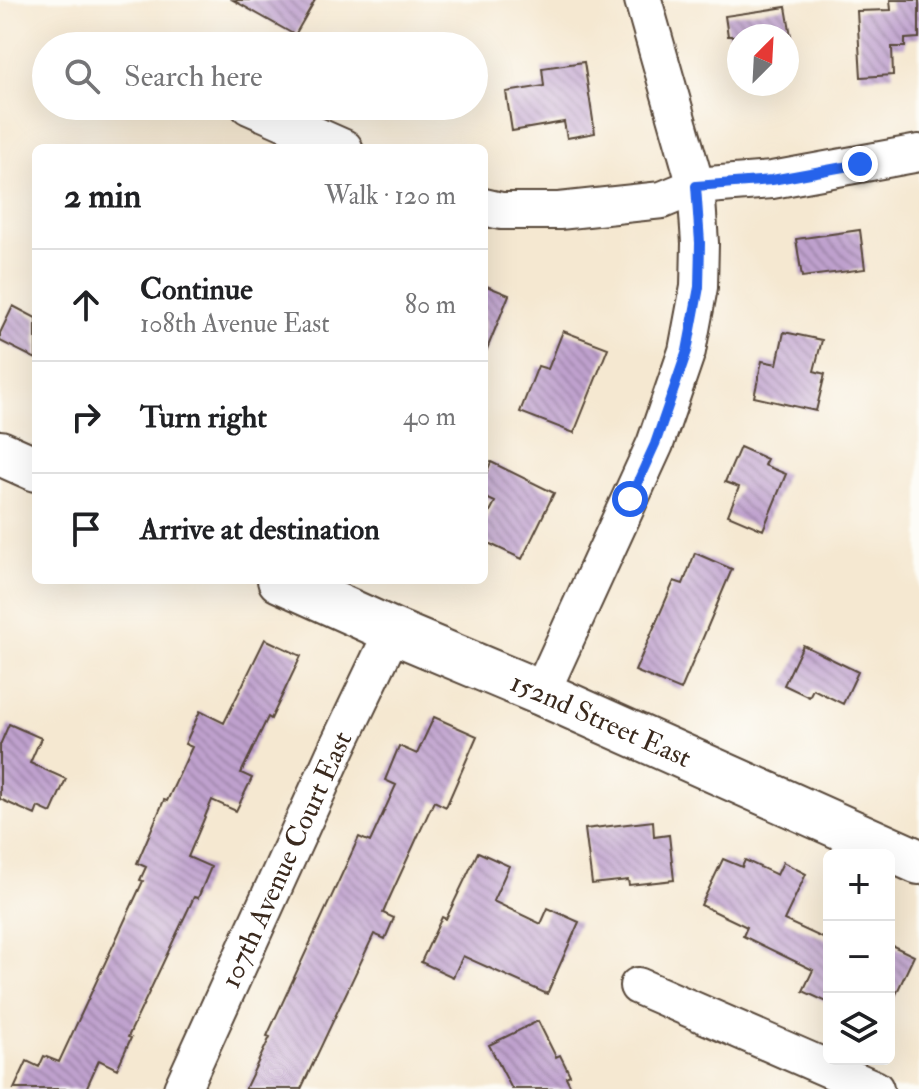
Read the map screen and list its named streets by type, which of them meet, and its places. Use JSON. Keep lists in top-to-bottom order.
{
  "streets": {
    "main road": ["152nd Street East"],
    "street": ["107th Avenue Court East"]
  },
  "crossings": [
    ["152nd Street East", "107th Avenue Court East"]
  ],
  "north": "top right",
  "page": {
    "search": "Search here",
    "heading": ["2 min", "Walk · 120 m"],
    "list": [
      ["Continue", "108th Avenue East", "80 m"],
      ["Turn right", "40 m"],
      "Arrive at destination"
    ],
    "map_buttons": ["+", "−"]
  }
}
